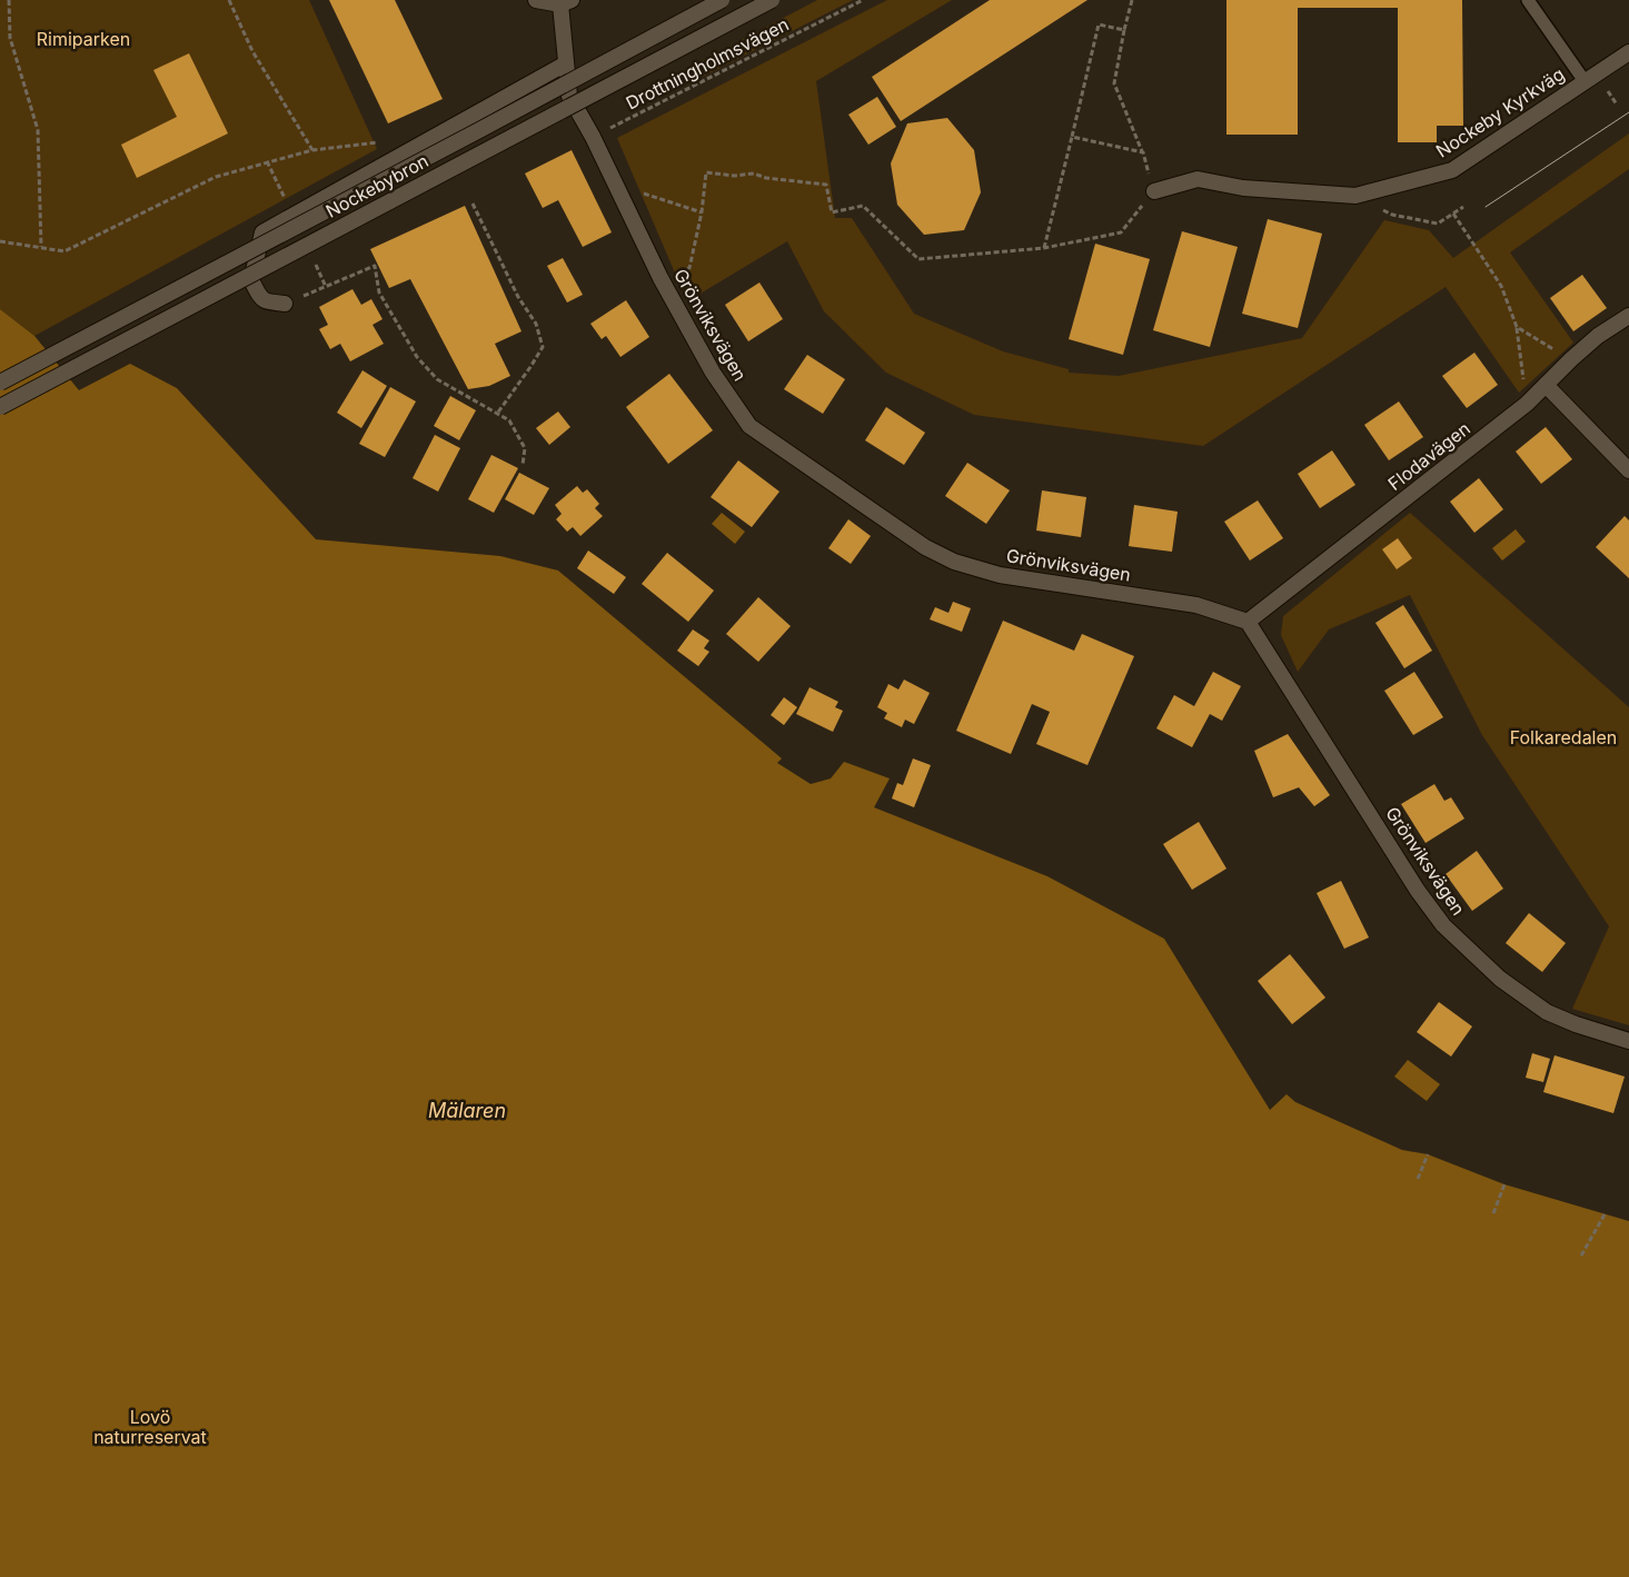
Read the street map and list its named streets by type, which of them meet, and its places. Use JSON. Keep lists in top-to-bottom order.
{
  "streets": {
    "street": [
      "Nockeby Kyrkväg",
      "Nockebybron",
      "Grönviksvägen",
      "Flodavägen"
    ],
    "path": ["Drottningholmsvägen"]
  },
  "crossings": [
    ["Drottningholmsvägen", "Grönviksvägen"],
    ["Grönviksvägen", "Flodavägen"]
  ],
  "water": ["Mälaren"],
  "parks": ["Rimiparken", "Folkaredalen", "Lovö naturreservat"]
}
